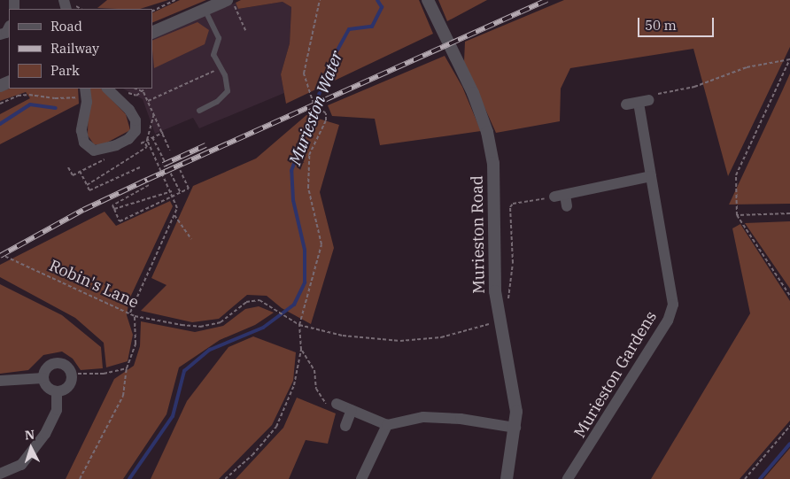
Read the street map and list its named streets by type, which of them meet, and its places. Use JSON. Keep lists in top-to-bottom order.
{
  "streets": {
    "street": ["Murieston Road", "Murieston Gardens"],
    "path": ["Robin's Lane"]
  },
  "crossings": [
    ["Murieston Road", "Robin's Lane"]
  ],
  "water": ["Murieston Water"],
  "legend": ["Road", "Railway", "Park"],
  "scale_bar": "50 m",
  "north": "top"
}
